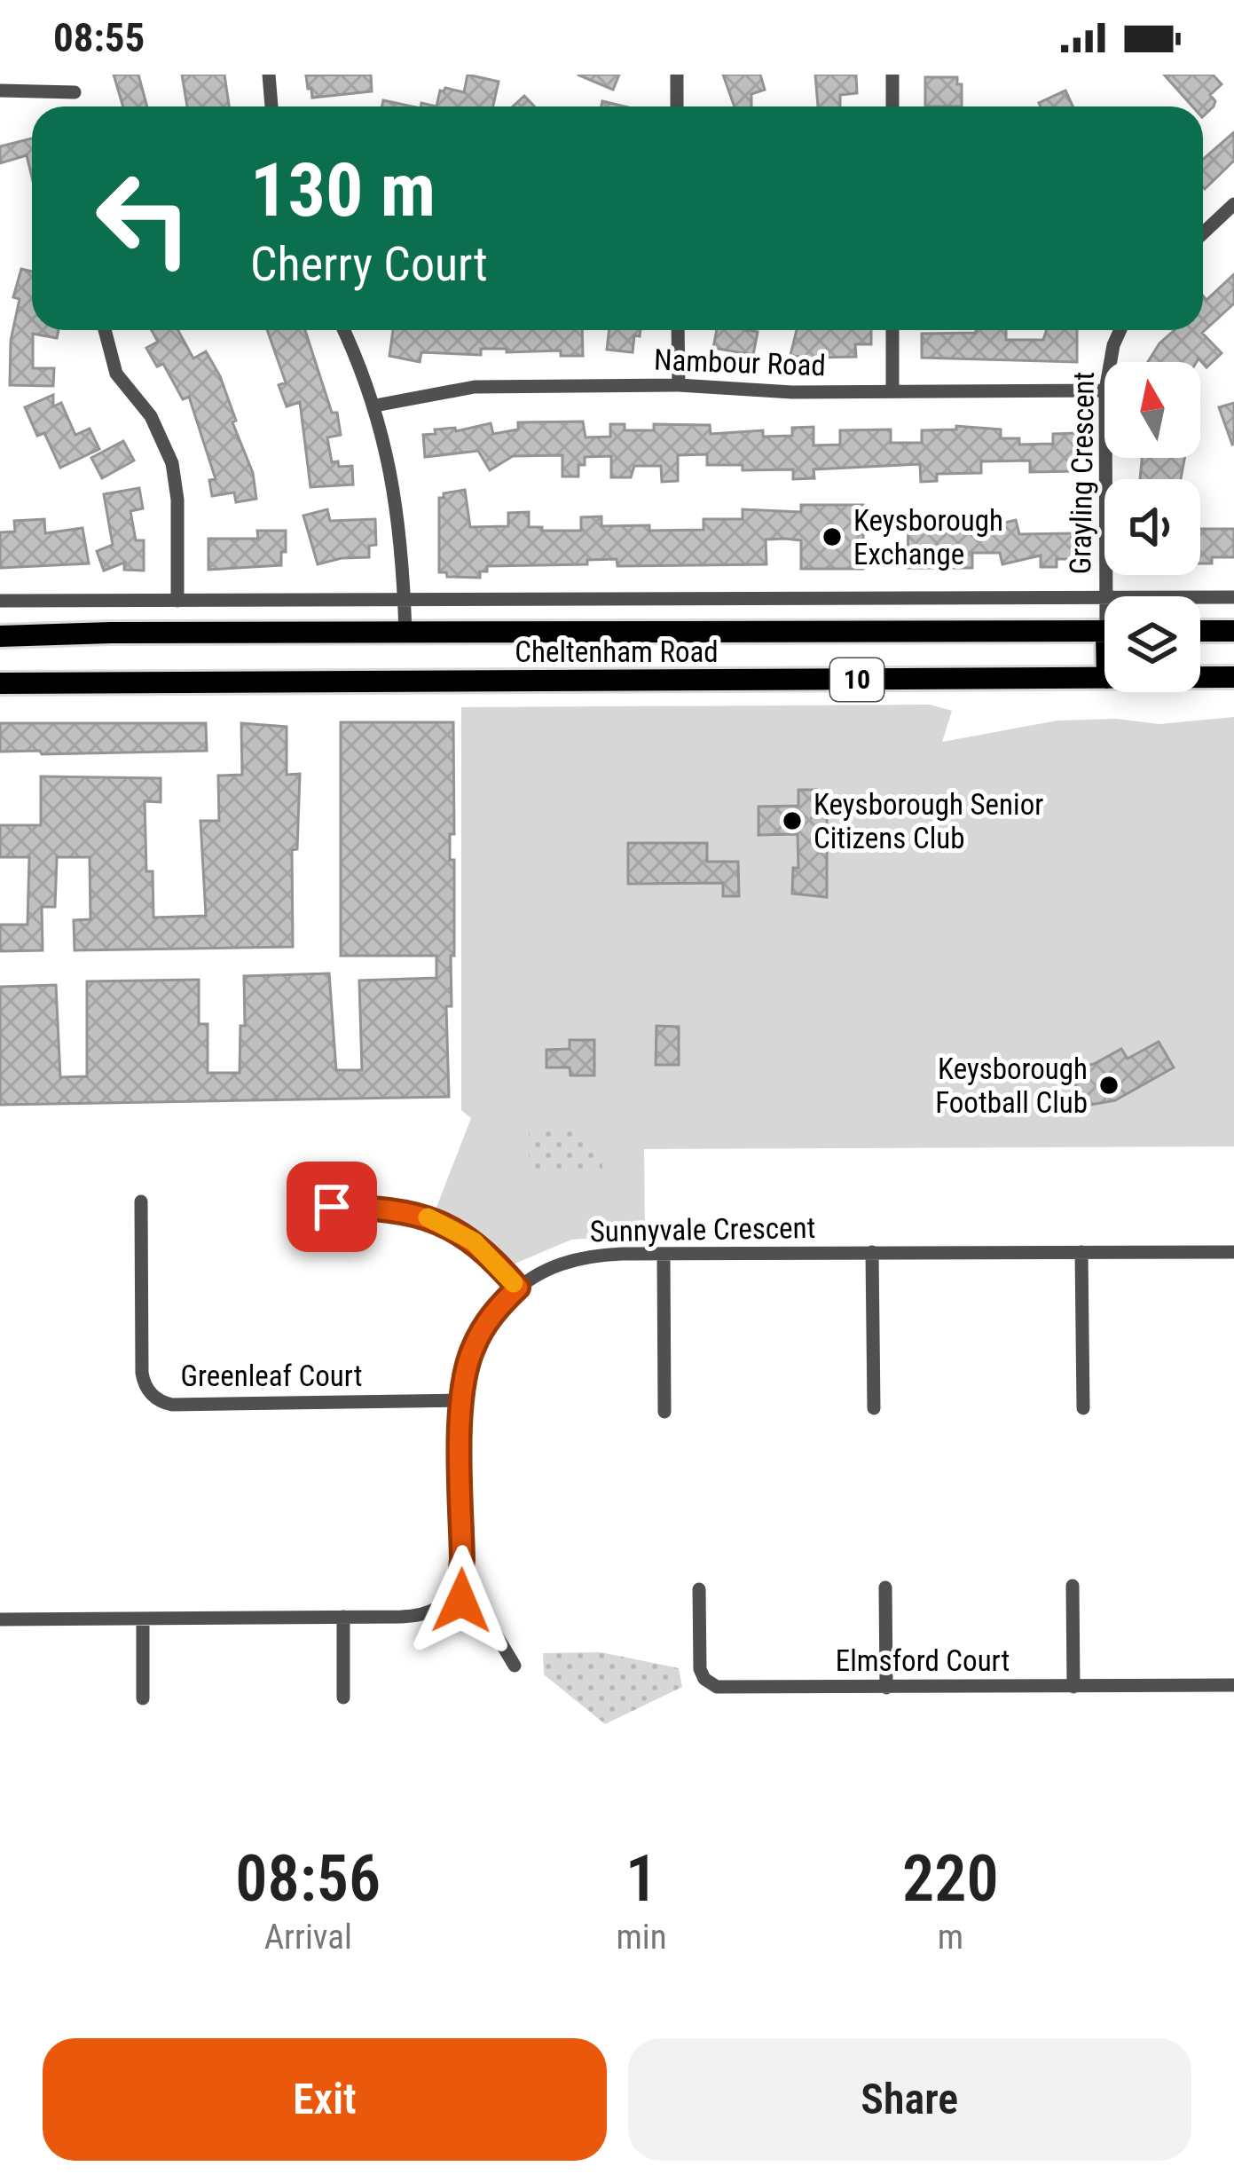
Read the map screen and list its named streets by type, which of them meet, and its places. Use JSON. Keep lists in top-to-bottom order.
{
  "streets": {
    "main road": ["Cheltenham Road", "10"],
    "street": [
      "Nambour Road",
      "Grayling Crescent",
      "Sunnyvale Crescent",
      "Greenleaf Court",
      "Elmsford Court"
    ]
  },
  "crossings": [
    ["Sunnyvale Crescent", "Greenleaf Court"]
  ],
  "places": ["Keysborough Exchange", "Keysborough Senior Citizens Club", "Keysborough Football Club"],
  "north": "top",
  "page": {
    "status": "08:55",
    "turn": ["130 m", "Cherry Court"],
    "eta": [
      "08:56",
      "Arrival",
      "1",
      "min",
      "220",
      "m"
    ],
    "buttons": ["Exit", "Share"]
  }
}
